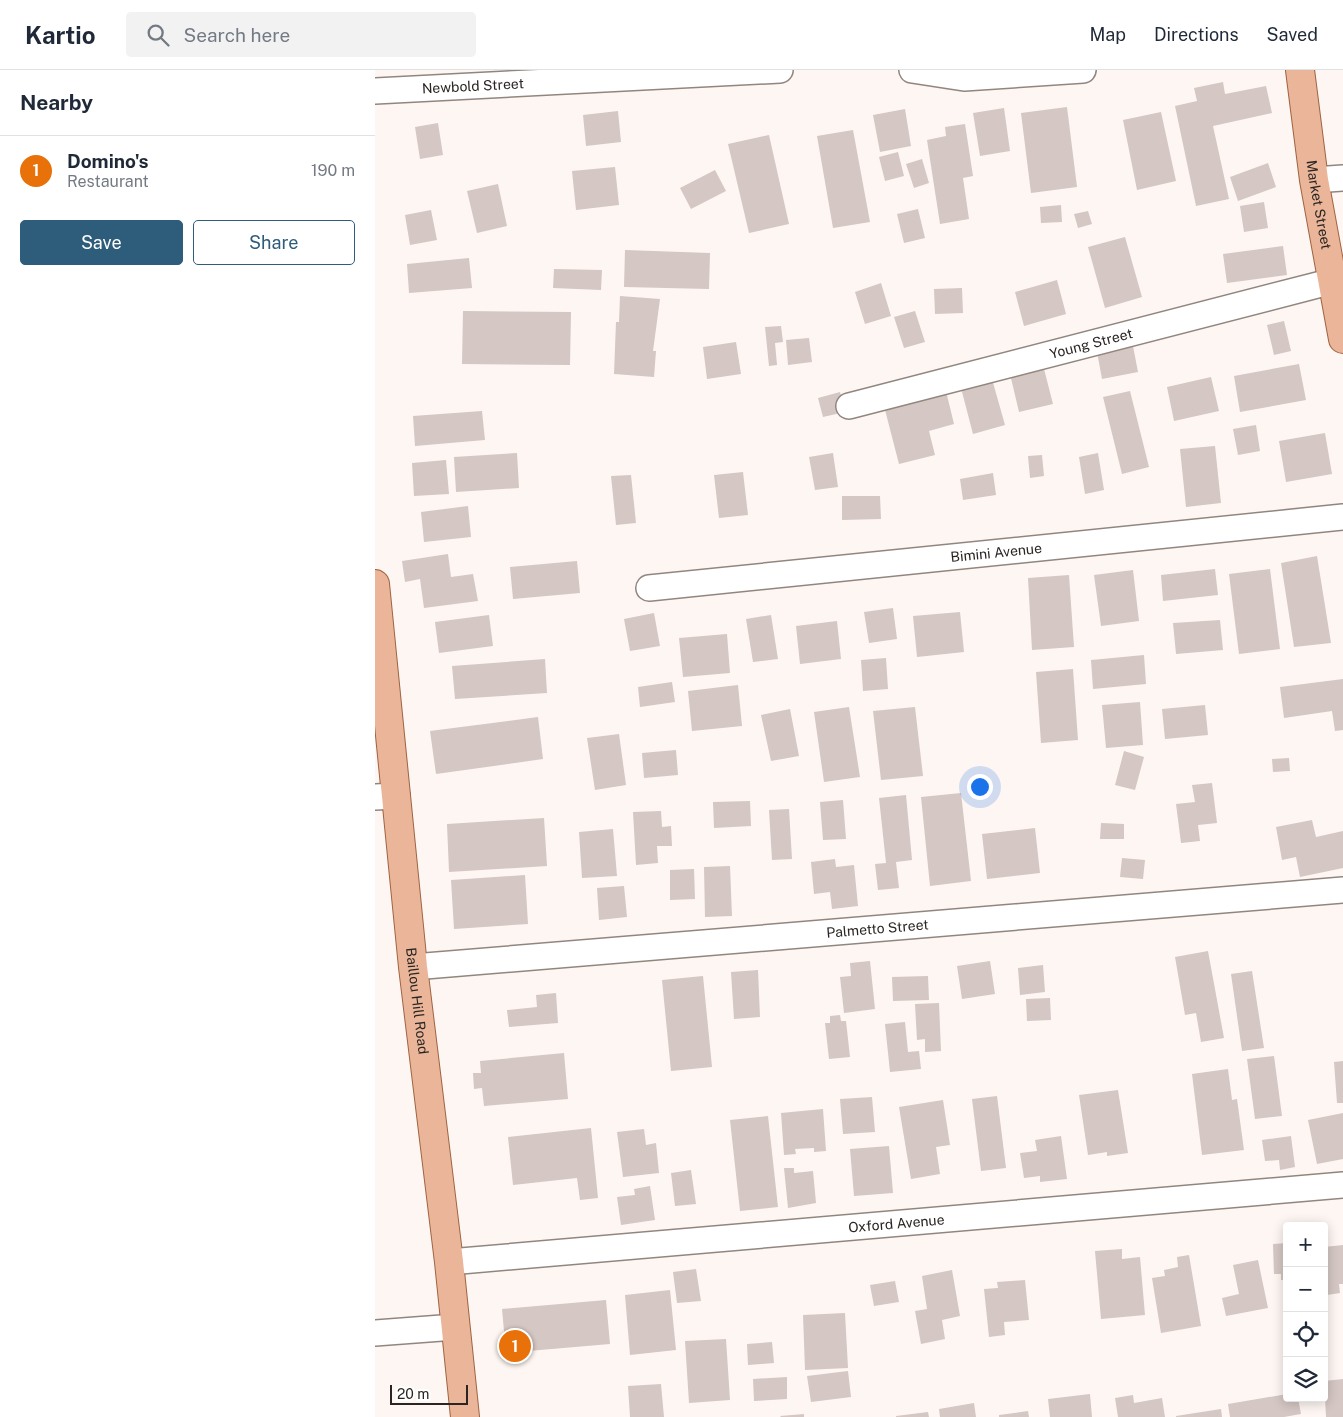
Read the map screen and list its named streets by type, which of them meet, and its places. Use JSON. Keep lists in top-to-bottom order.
{
  "streets": {
    "main road": ["Market Street", "Baillou Hill Road"],
    "street": [
      "Newbold Street",
      "Young Street",
      "Bimini Avenue",
      "Palmetto Street",
      "Oxford Avenue"
    ]
  },
  "crossings": [
    ["Market Street", "Young Street"],
    ["Palmetto Street", "Baillou Hill Road"],
    ["Baillou Hill Road", "Oxford Avenue"]
  ],
  "scale_bar": "20 m",
  "page": {
    "header": "Kartio",
    "search": "Search here",
    "nav": ["Map", "Directions", "Saved"],
    "heading": "Nearby",
    "list": [
      {
        "mark": "1",
        "name": "Domino's",
        "note": "Restaurant",
        "value": "190 m"
      }
    ],
    "buttons": ["Save", "Share"],
    "map_buttons": ["+", "−"],
    "pins": "1",
    "scale": "20 m"
  }
}
